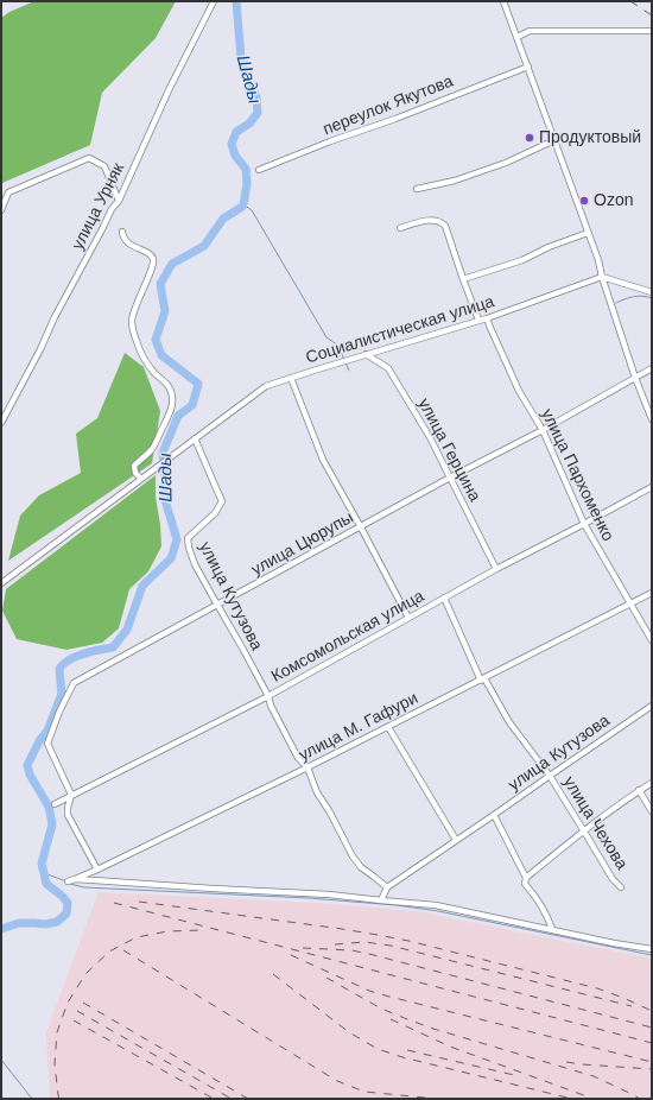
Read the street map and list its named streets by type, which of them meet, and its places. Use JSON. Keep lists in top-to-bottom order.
{
  "streets": {
    "street": [
      "переулок Якутова",
      "улица Урняк",
      "Социалистическая улица",
      "улица Герцина",
      "улица Пархоменко",
      "улица Цюрупы",
      "улица Кутузова",
      "Комсомольская улица",
      "улица М. Гафури",
      "улица Чехова"
    ]
  },
  "crossings": [
    ["Социалистическая улица", "улица Герцина"],
    ["Социалистическая улица", "улица Пархоменко"],
    ["Социалистическая улица", "улица Кутузова"],
    ["улица Герцина", "улица Цюрупы"],
    ["улица Герцина", "Комсомольская улица"],
    ["улица Пархоменко", "улица Цюрупы"],
    ["улица Пархоменко", "Комсомольская улица"],
    ["улица Пархоменко", "улица М. Гафури"],
    ["улица Цюрупы", "улица Кутузова"],
    ["улица Цюрупы", "Комсомольская улица"],
    ["улица Кутузова", "Комсомольская улица"],
    ["улица Кутузова", "улица М. Гафури"],
    ["улица Кутузова", "улица Чехова"],
    ["Комсомольская улица", "улица Чехова"],
    ["улица М. Гафури", "улица Чехова"]
  ],
  "water": ["Шады"],
  "places": ["Продуктовый", "Ozon"]
}
